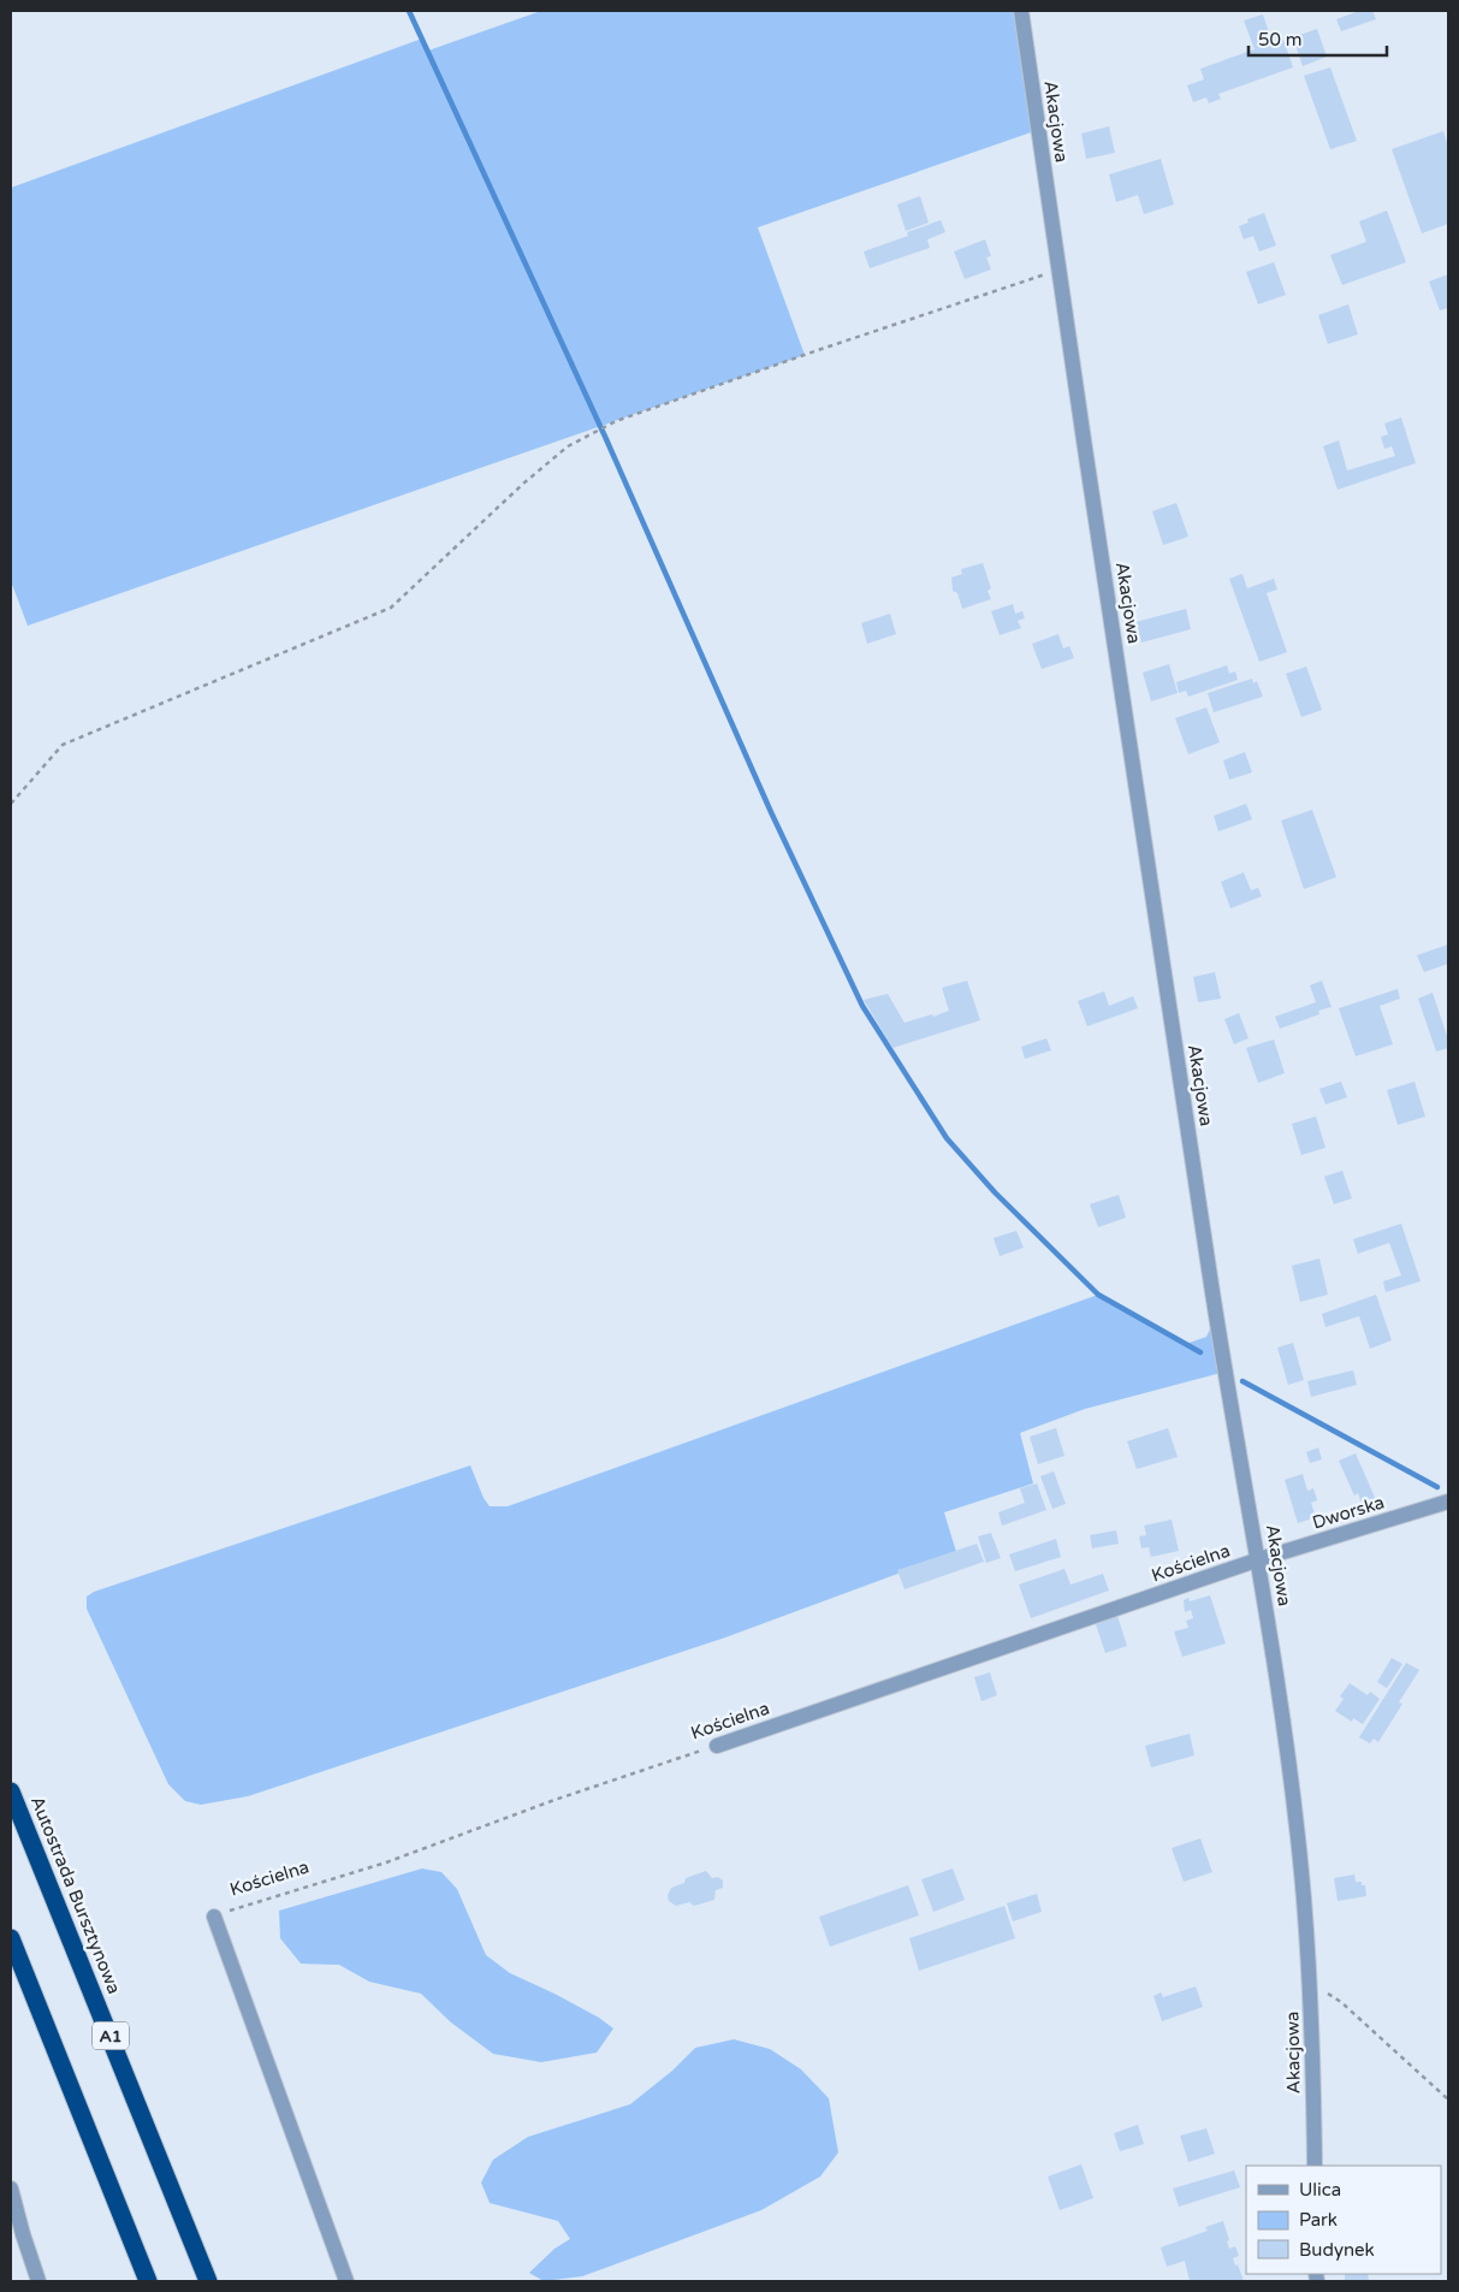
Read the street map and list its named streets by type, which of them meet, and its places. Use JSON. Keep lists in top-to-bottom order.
{
  "streets": {
    "highway": ["Autostrada Bursztynowa", "A1"],
    "street": ["Akacjowa", "Dworska", "Kościelna"]
  },
  "crossings": [
    ["Akacjowa", "Dworska"],
    ["Akacjowa", "Kościelna"],
    ["Dworska", "Kościelna"]
  ],
  "legend": ["Ulica", "Park", "Budynek"],
  "scale_bar": "50 m"
}
